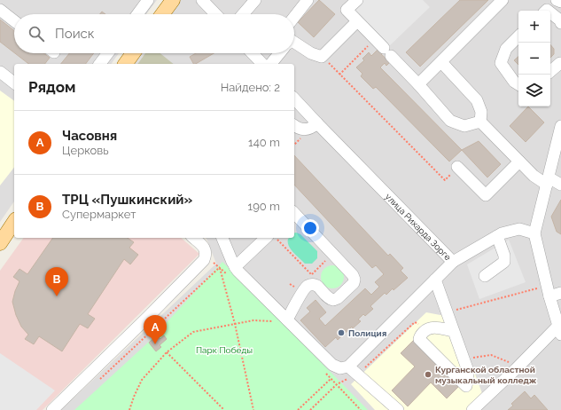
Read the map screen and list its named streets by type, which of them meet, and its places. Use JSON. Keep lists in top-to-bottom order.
{
  "streets": {
    "street": ["улица Рихарда Зорге"]
  },
  "parks": ["Парк Победы"],
  "places": ["Полиция", "Курганской областной музыкальный колледж"],
  "page": {
    "map_buttons": ["+", "−"],
    "search": "Поиск",
    "heading": ["Рядом", "Найдено: 2"],
    "list": [
      {
        "mark": "A",
        "name": "Часовня",
        "note": "Церковь",
        "value": "140 m"
      },
      {
        "mark": "B",
        "name": "ТРЦ «Пушкинский»",
        "note": "Супермаркет",
        "value": "190 m"
      }
    ],
    "pins": ["B", "A"]
  }
}
